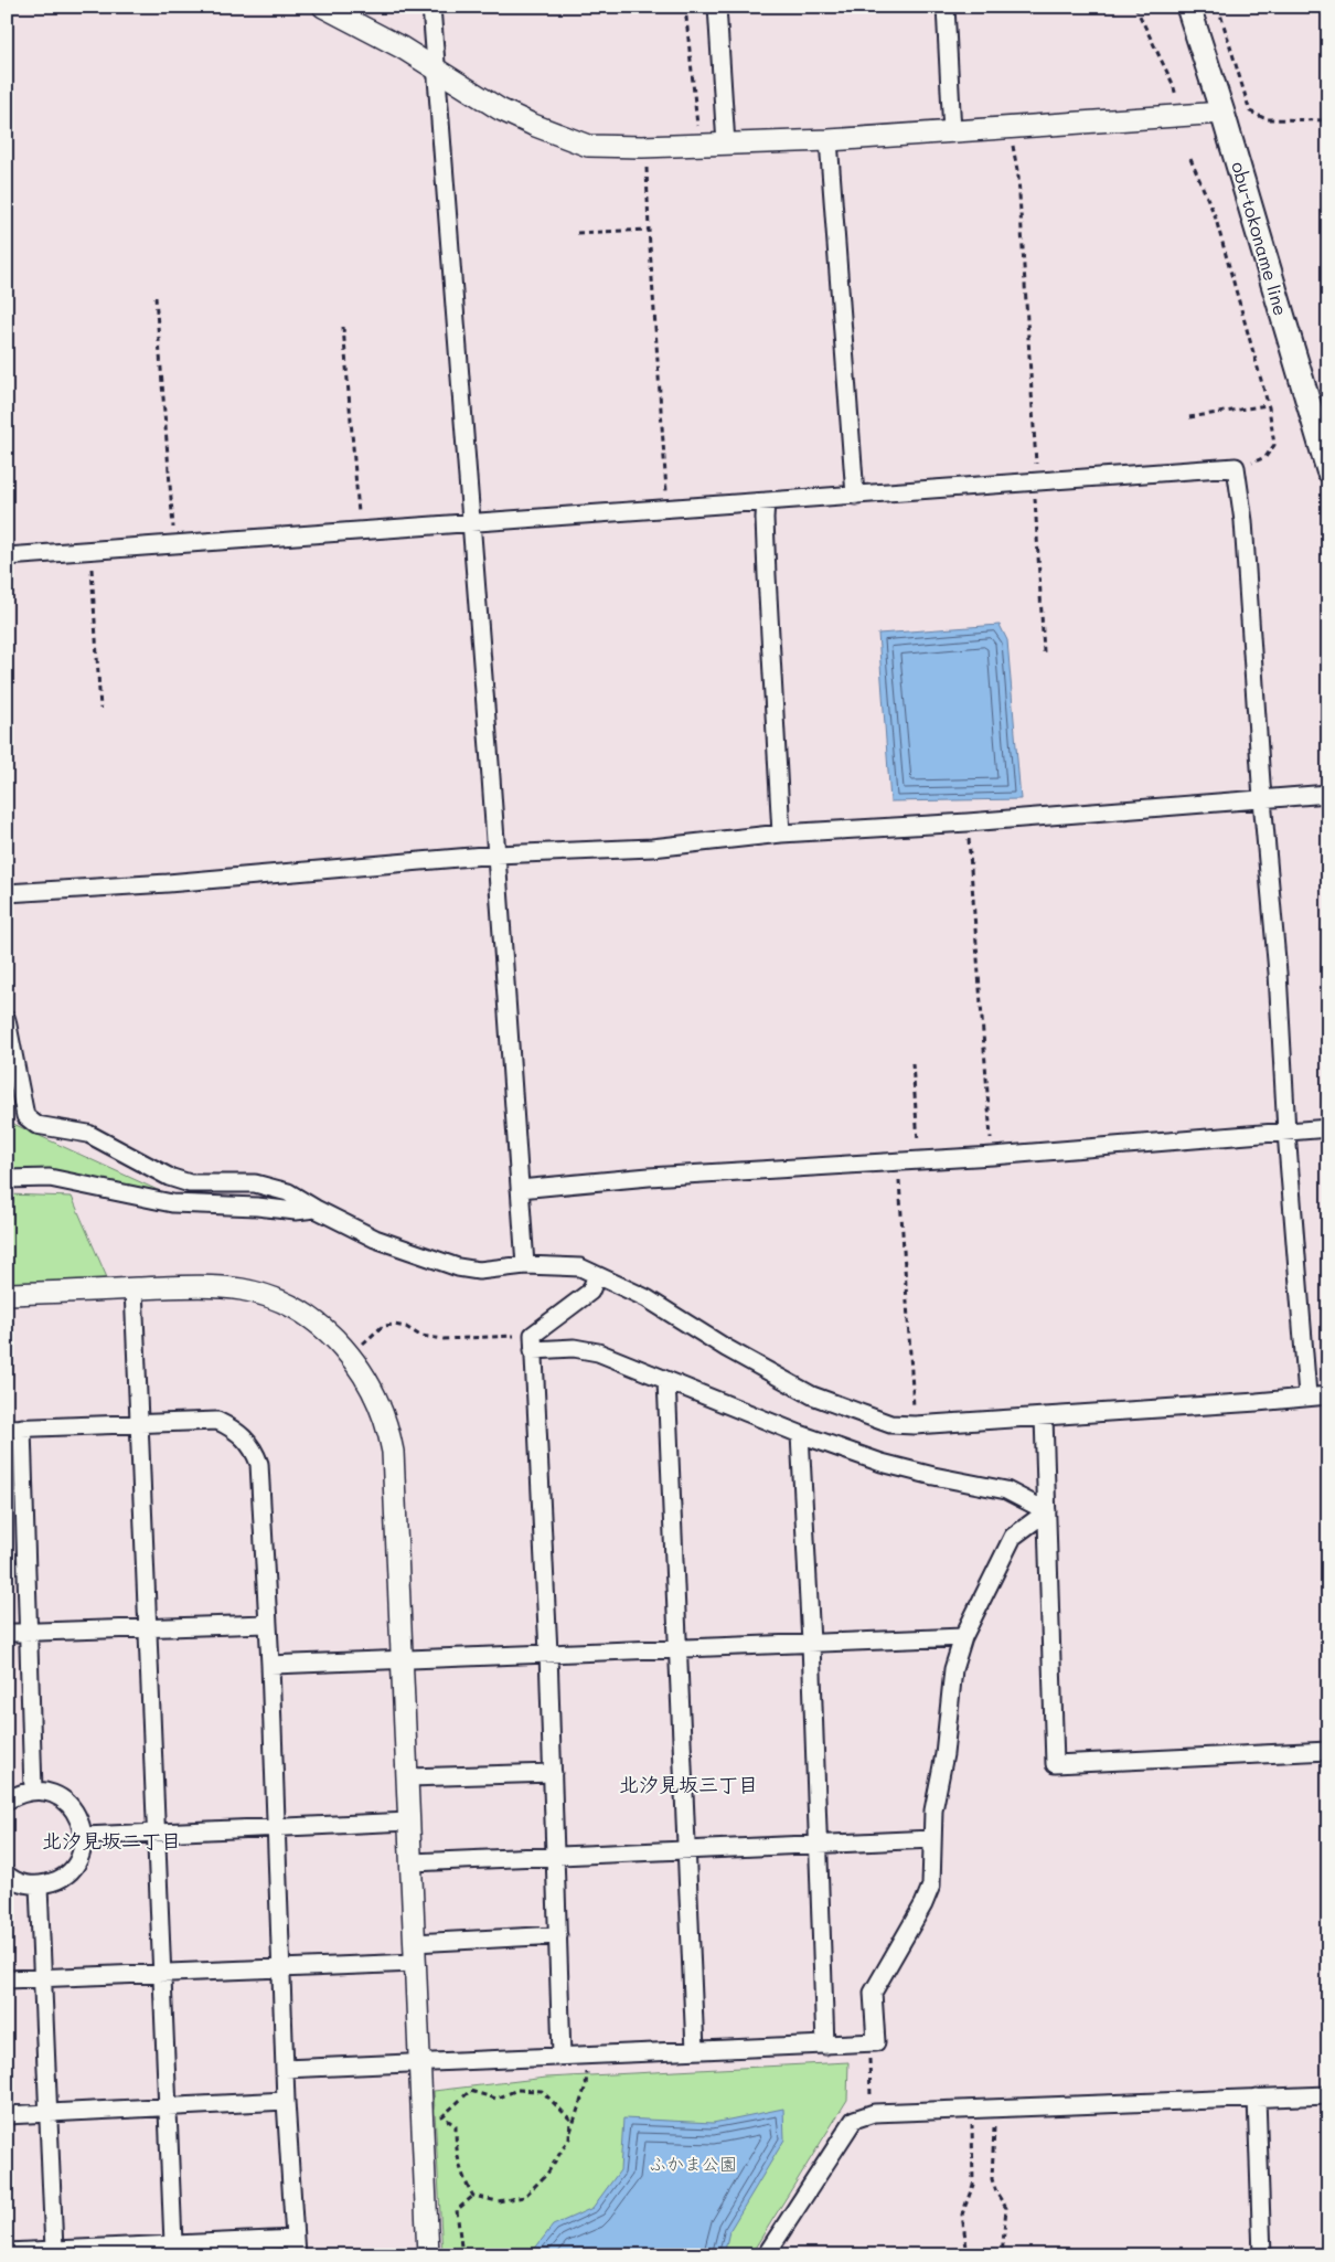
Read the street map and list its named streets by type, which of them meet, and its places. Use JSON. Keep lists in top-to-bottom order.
{
  "streets": {
    "main road": ["obu-tokoname line"]
  },
  "districts": ["北汐見坂三丁目", "北汐見坂二丁目"],
  "parks": ["ふかま公園"]
}
